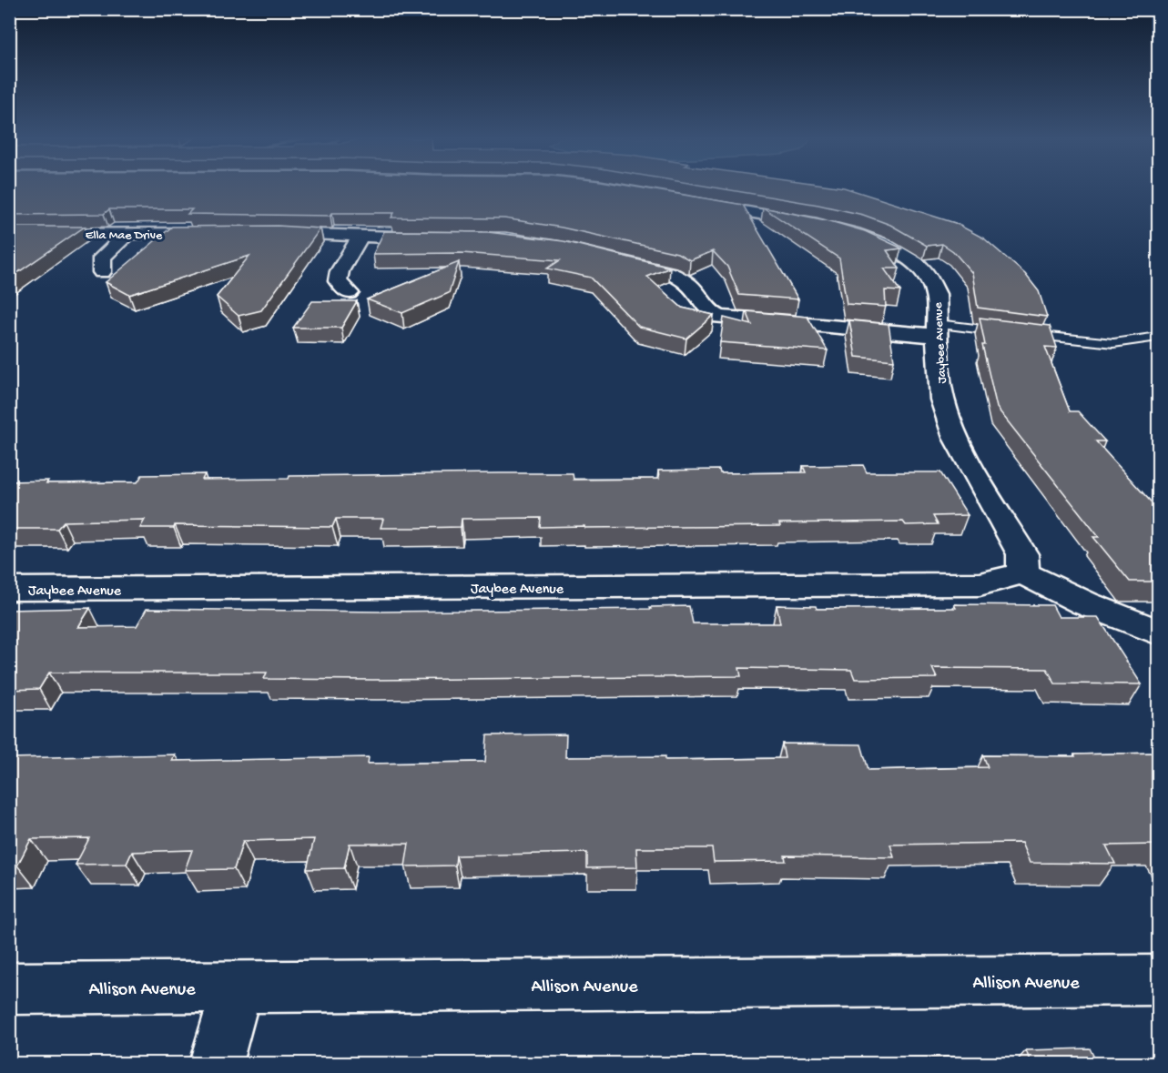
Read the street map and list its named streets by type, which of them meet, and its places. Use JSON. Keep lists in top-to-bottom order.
{
  "streets": {
    "street": ["Ella Mae Drive", "Jaybee Avenue", "Allison Avenue"]
  }
}
